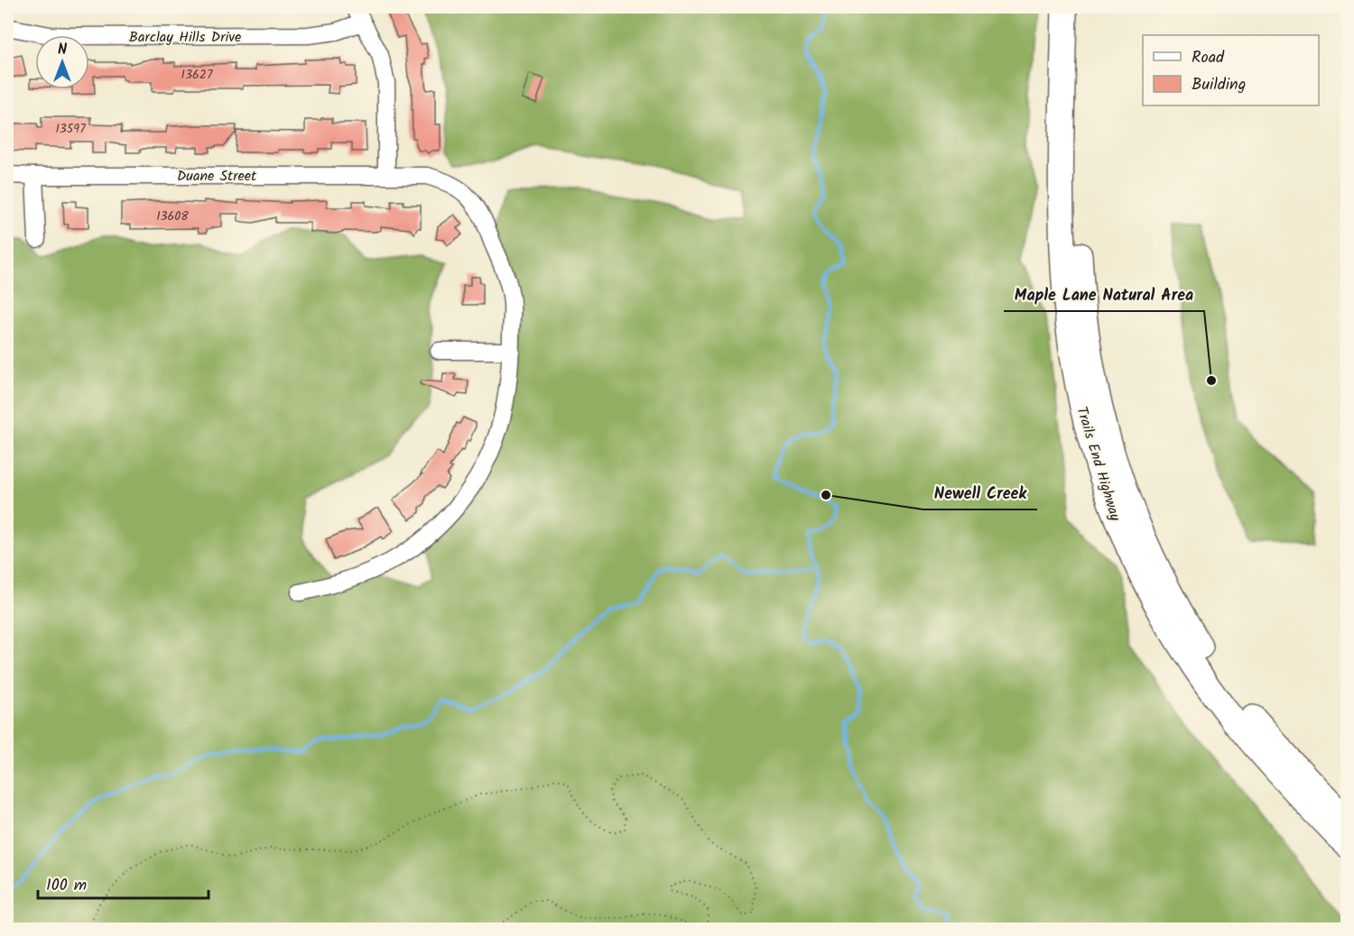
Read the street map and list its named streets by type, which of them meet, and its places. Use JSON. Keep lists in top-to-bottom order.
{
  "streets": {
    "highway": ["Trails End Highway"],
    "street": ["Barclay Hills Drive", "Duane Street"]
  },
  "places": ["Maple Lane Natural Area", "Newell Creek"],
  "house_numbers": ["13627", "13597", "13608"],
  "legend": ["Road", "Building"],
  "scale_bar": "100 m",
  "north": "top"
}
